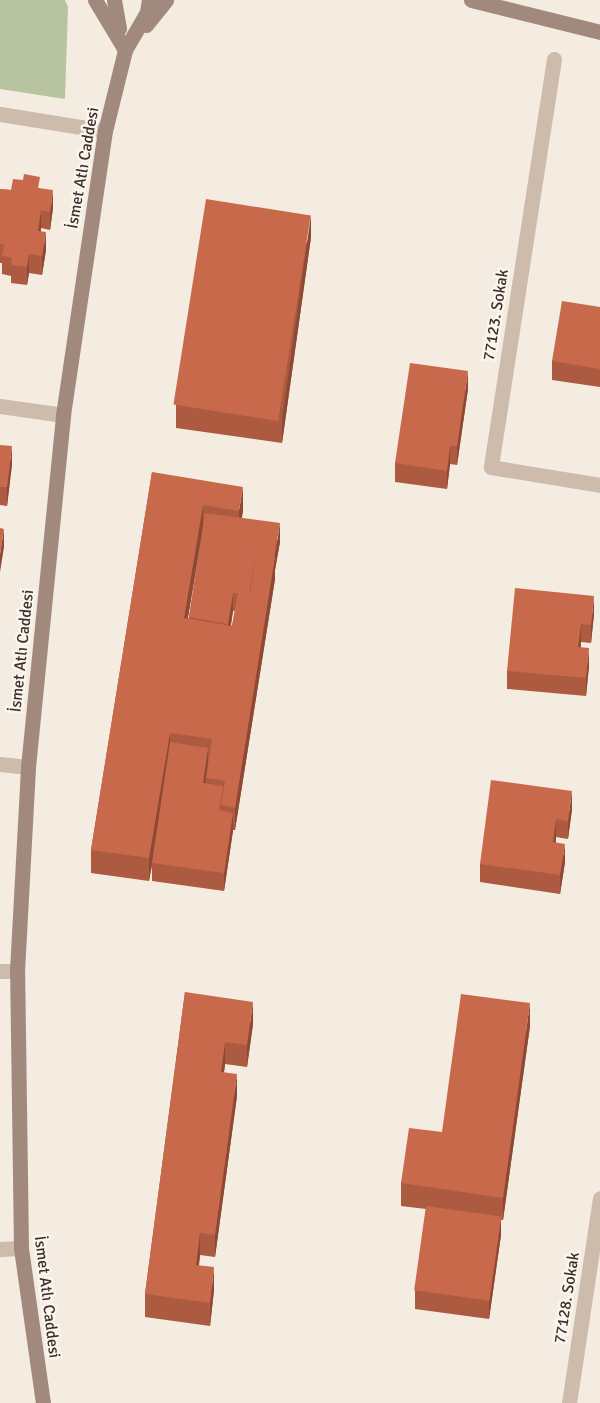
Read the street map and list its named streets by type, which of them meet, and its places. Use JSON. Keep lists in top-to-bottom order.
{
  "streets": {
    "main road": ["İsmet Atlı Caddesi"],
    "street": ["77123. Sokak", "77128. Sokak"]
  }
}
